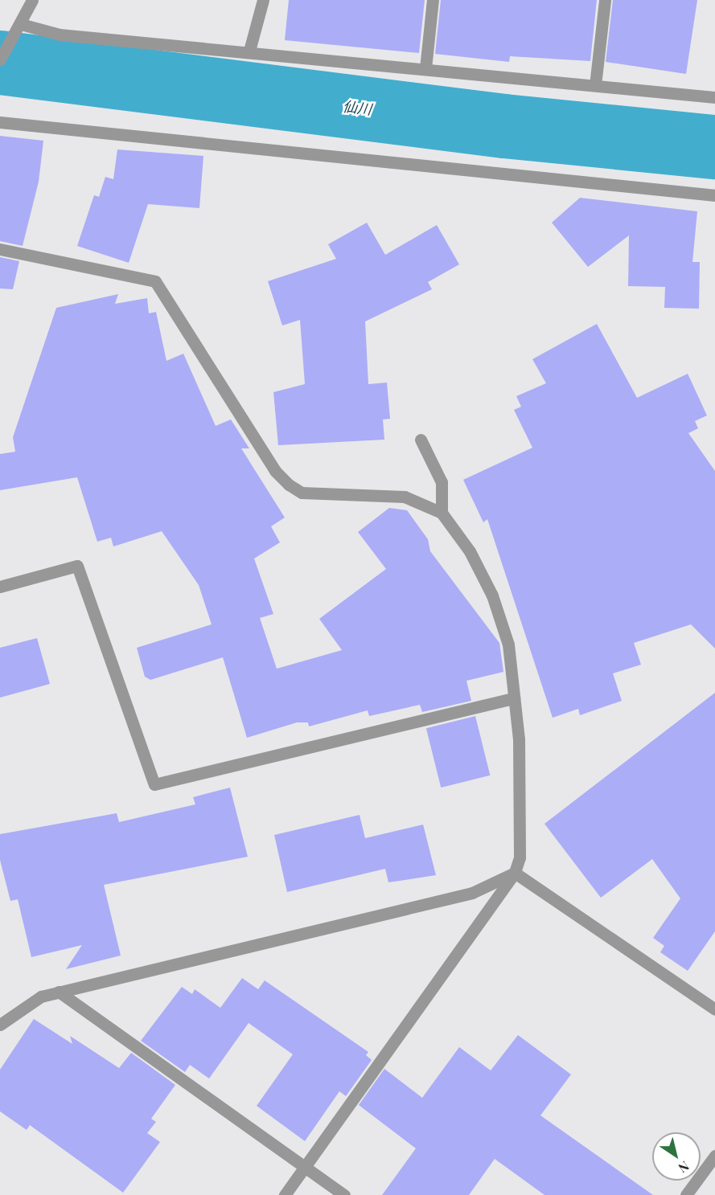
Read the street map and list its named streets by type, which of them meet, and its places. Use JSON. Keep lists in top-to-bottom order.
{
  "water": ["仙川"],
  "north": "bottom right"
}
